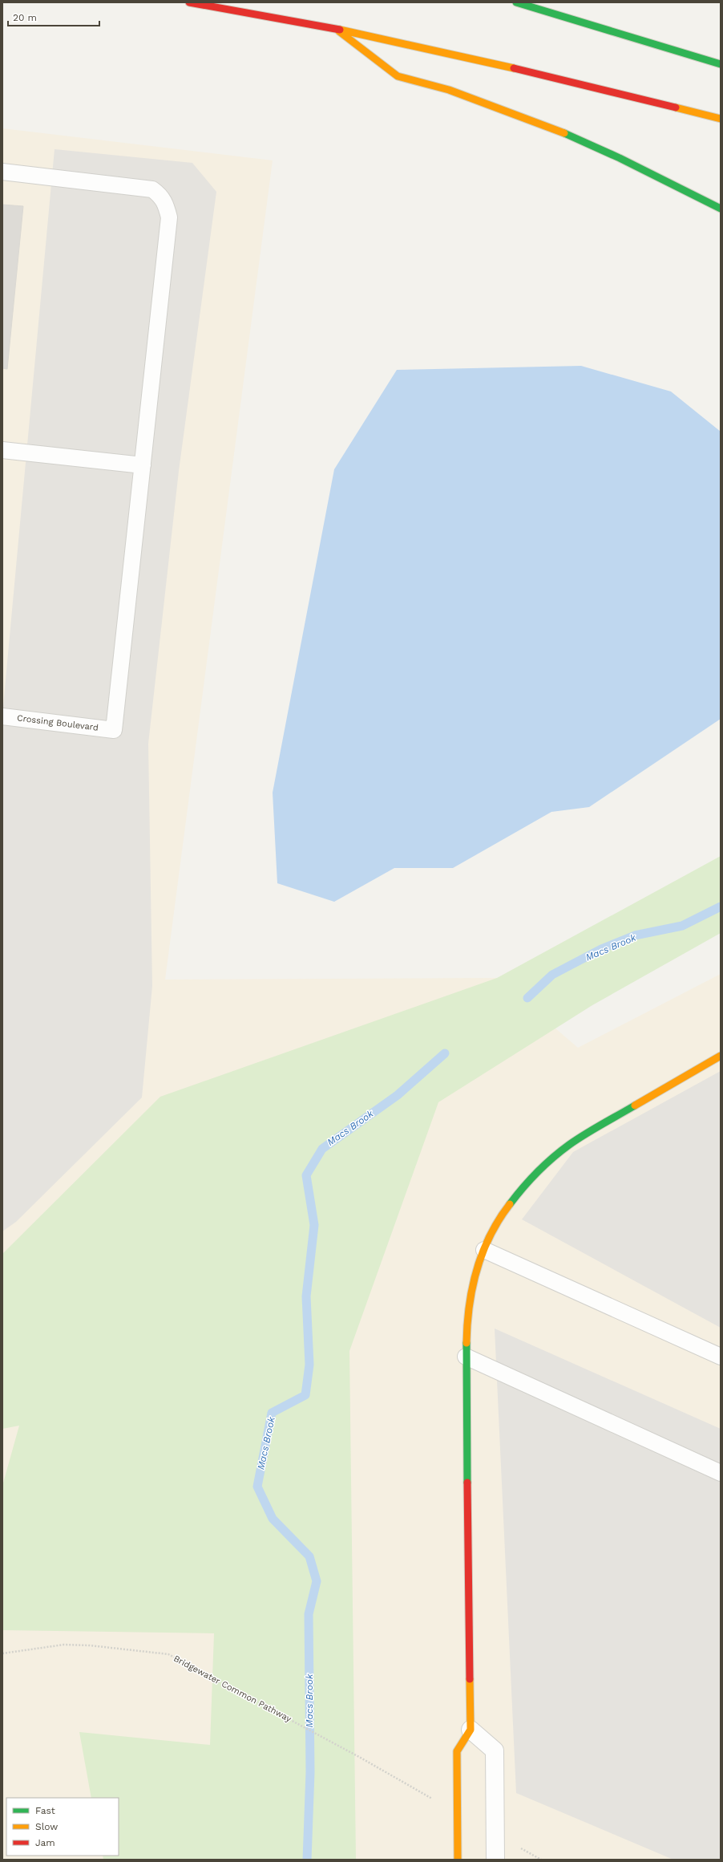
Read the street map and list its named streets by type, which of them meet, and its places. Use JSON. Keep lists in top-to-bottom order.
{
  "streets": {
    "lane": ["Crossing Boulevard"],
    "path": ["Bridgewater Common Pathway"]
  },
  "water": ["Macs Brook"],
  "legend": ["Fast", "Slow", "Jam"],
  "scale_bar": "20 m"
}
